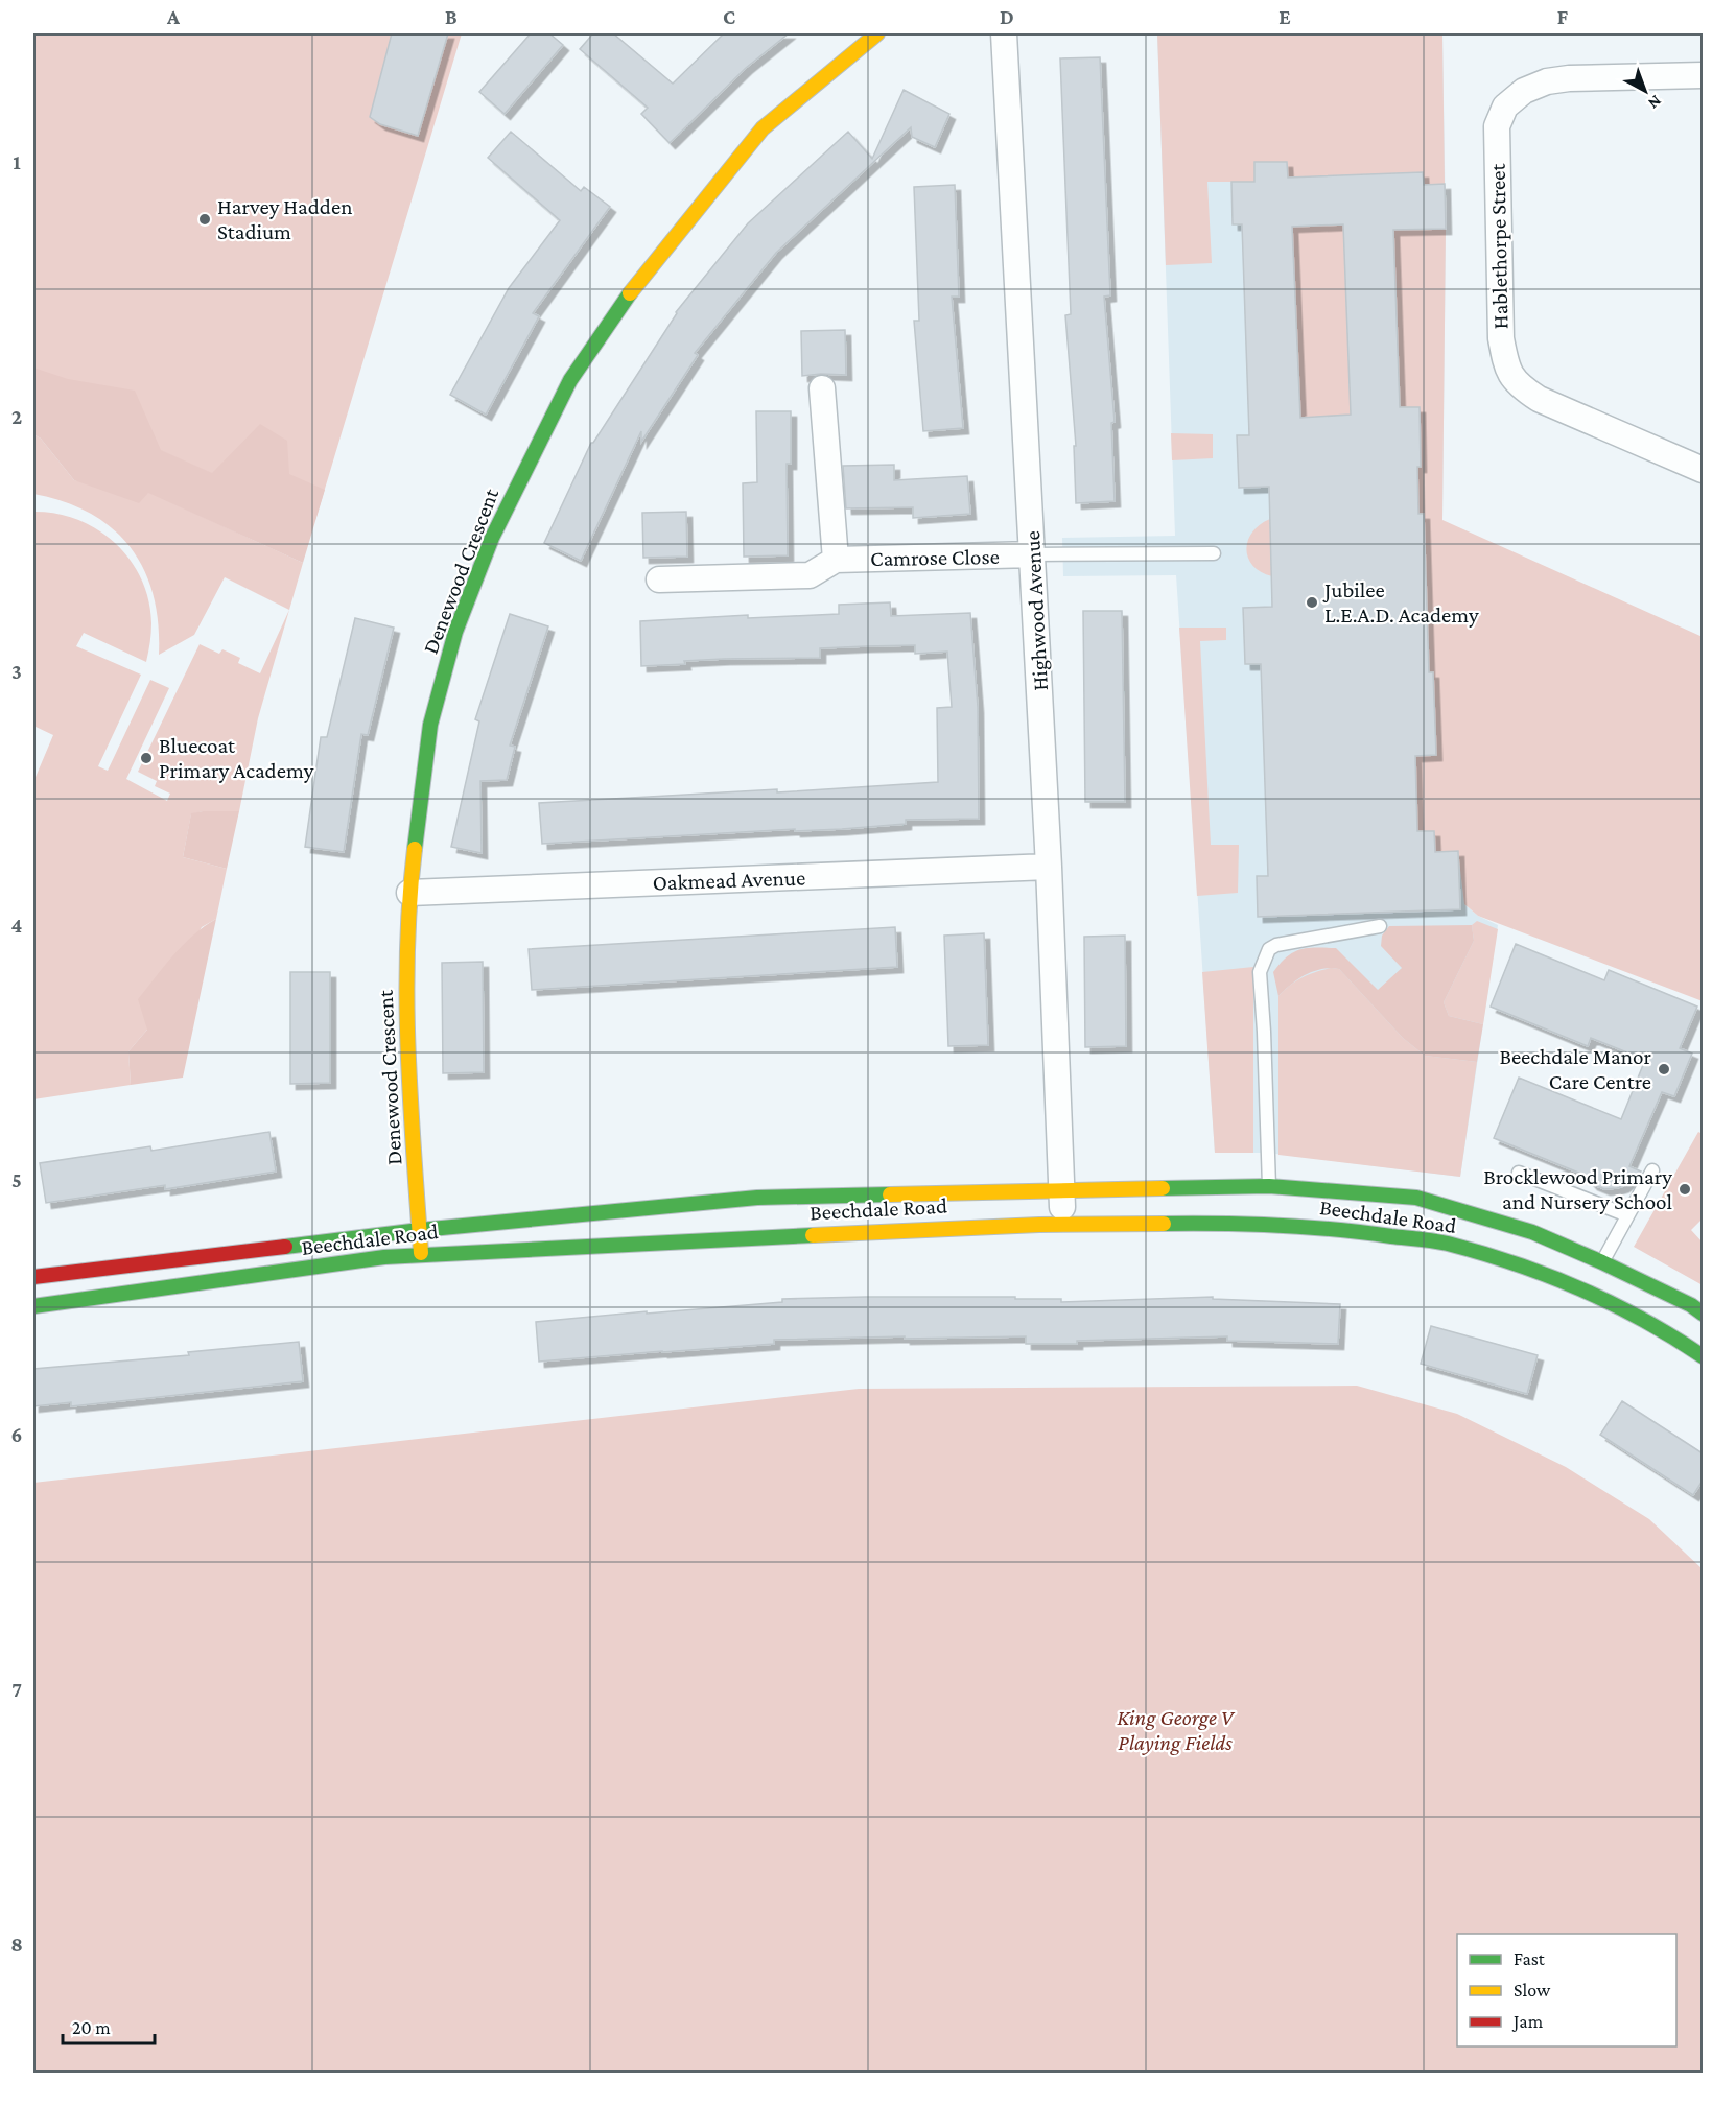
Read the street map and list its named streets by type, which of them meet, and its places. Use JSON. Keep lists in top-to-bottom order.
{
  "streets": {
    "street": [
      "Hablethorpe Street",
      "Camrose Close",
      "Denewood Crescent",
      "Highwood Avenue",
      "Oakmead Avenue",
      "Beechdale Road"
    ]
  },
  "crossings": [
    ["Camrose Close", "Highwood Avenue"],
    ["Denewood Crescent", "Oakmead Avenue"],
    ["Denewood Crescent", "Beechdale Road"],
    ["Highwood Avenue", "Oakmead Avenue"],
    ["Highwood Avenue", "Beechdale Road"]
  ],
  "parks": ["King George V Playing Fields"],
  "places": [
    "Harvey Hadden Stadium",
    "Jubilee L.E.A.D. Academy",
    "Bluecoat Primary Academy",
    "Beechdale Manor Care Centre",
    "Brocklewood Primary and Nursery School"
  ],
  "legend": ["Fast", "Slow", "Jam"],
  "scale_bar": "20 m",
  "north": "bottom right",
  "grid": {
    "columns": [
      "A",
      "B",
      "C",
      "D",
      "E",
      "F"
    ],
    "rows": [
      "1",
      "2",
      "3",
      "4",
      "5",
      "6",
      "7",
      "8"
    ]
  }
}
